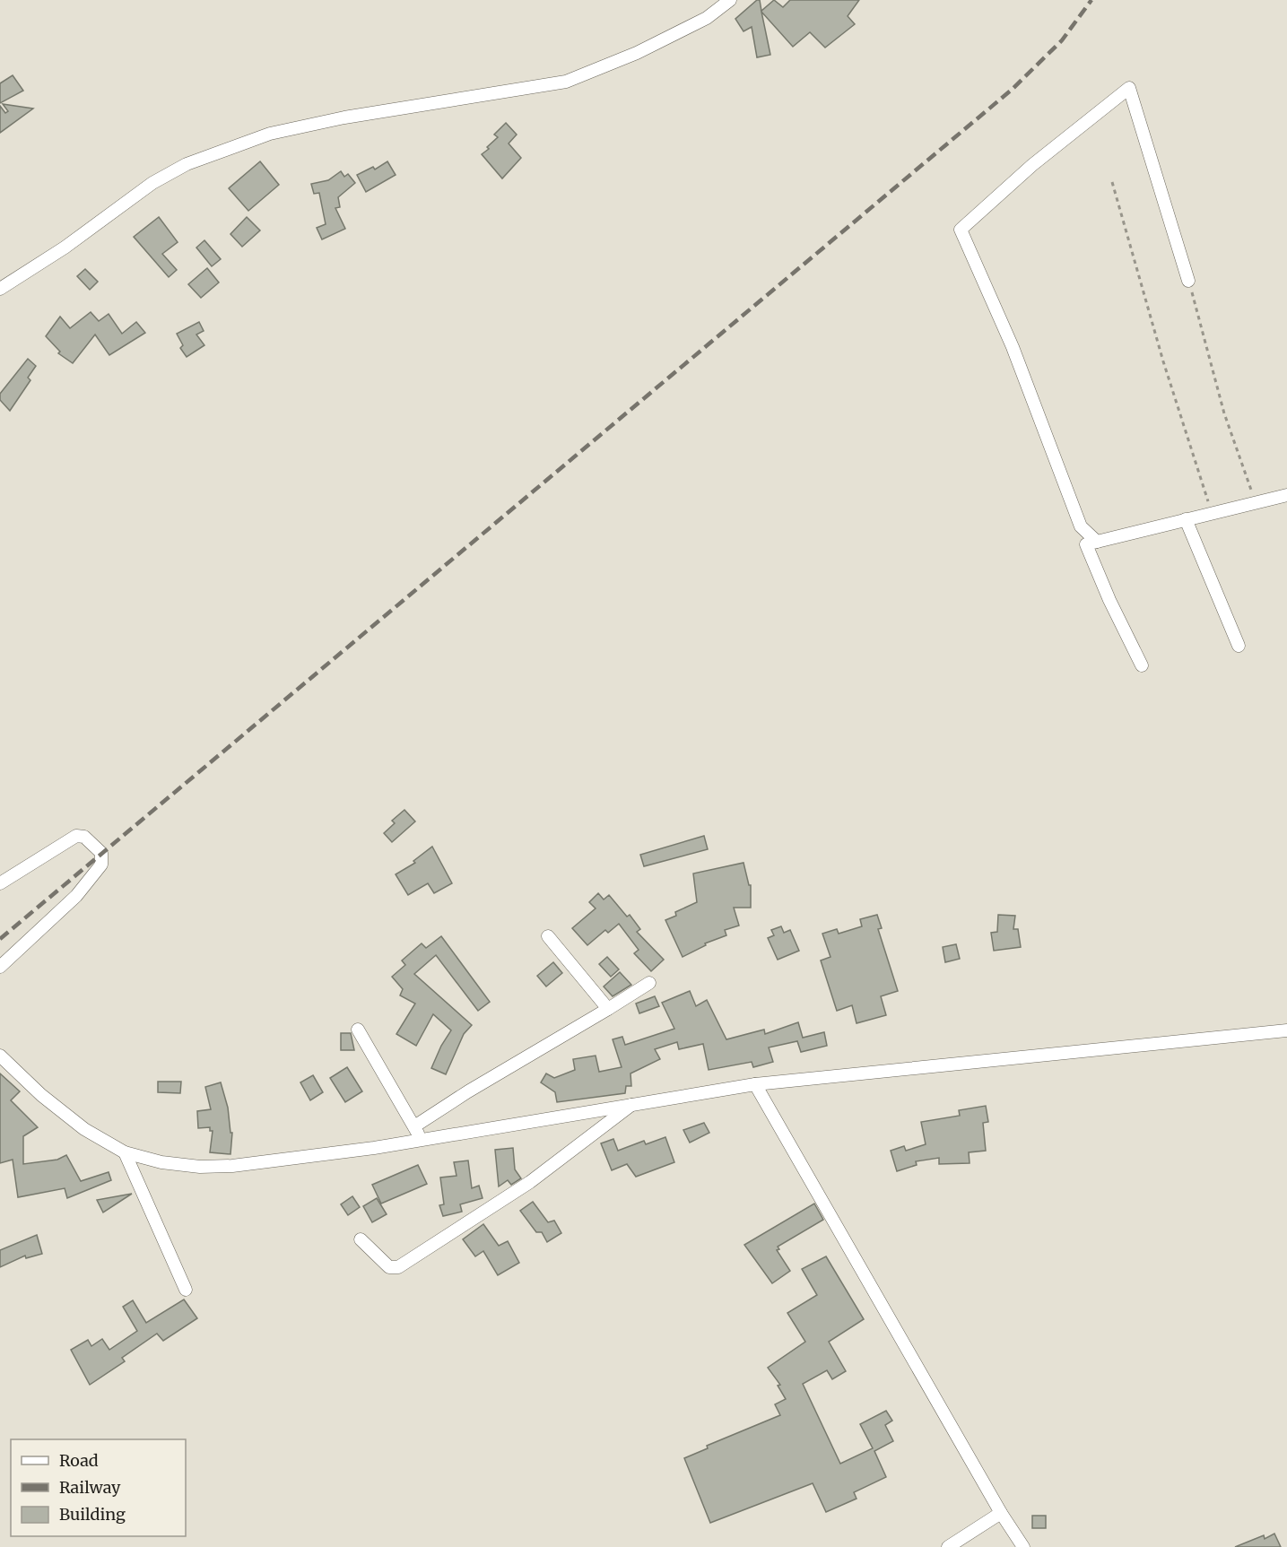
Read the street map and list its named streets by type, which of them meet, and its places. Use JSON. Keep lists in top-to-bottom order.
{
  "legend": ["Road", "Railway", "Building"]
}
